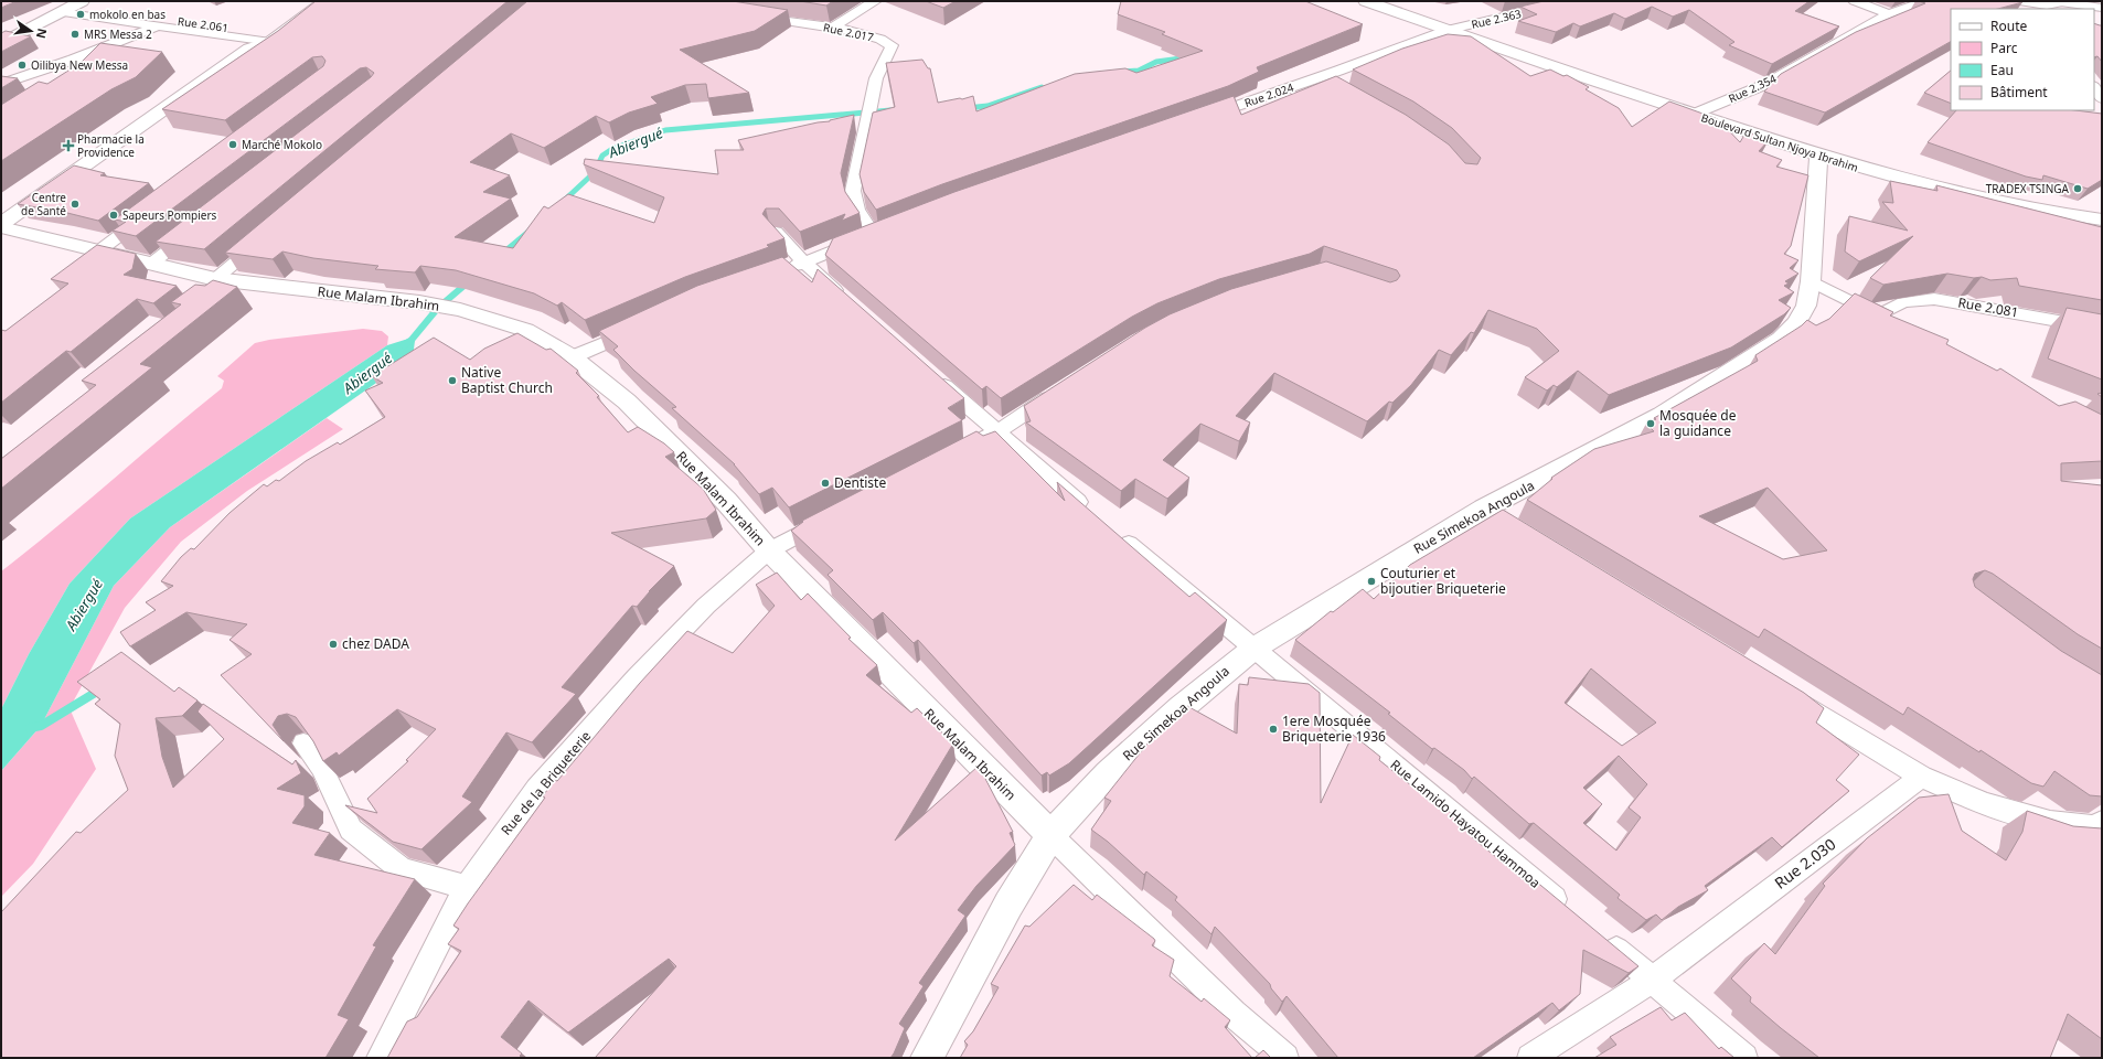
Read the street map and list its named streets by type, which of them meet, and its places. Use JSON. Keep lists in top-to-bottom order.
{
  "streets": {
    "street": [
      "Rue 2.363",
      "Rue 2.061",
      "Rue 2.017",
      "Rue 2.354",
      "Rue 2.024",
      "Boulevard Sultan Njoya Ibrahim",
      "Rue Malam Ibrahim",
      "Rue 2.081",
      "Rue Simekoa Angoula",
      "Rue de la Briqueterie",
      "Rue Lamido Hayatou Hammoa",
      "Rue 2.030"
    ]
  },
  "crossings": [
    ["Rue 2.363", "Rue 2.024"],
    ["Rue 2.363", "Boulevard Sultan Njoya Ibrahim"],
    ["Rue 2.354", "Boulevard Sultan Njoya Ibrahim"],
    ["Rue 2.024", "Boulevard Sultan Njoya Ibrahim"],
    ["Boulevard Sultan Njoya Ibrahim", "Rue Simekoa Angoula"],
    ["Rue Malam Ibrahim", "Rue Simekoa Angoula"],
    ["Rue Malam Ibrahim", "Rue de la Briqueterie"],
    ["Rue Simekoa Angoula", "Rue Lamido Hayatou Hammoa"]
  ],
  "water": ["Abiergué"],
  "places": {
    "other": [
      "mokolo en bas",
      "MRS Messa 2",
      "Oilibya New Messa",
      "Marché Mokolo",
      "TRADEX TSINGA",
      "Centre de Santé",
      "Sapeurs Pompiers",
      "Native Baptist Church",
      "Mosquée de la guidance",
      "Dentiste",
      "Couturier et bijoutier Briqueterie",
      "chez DADA",
      "1ere Mosquée Briqueterie 1936"
    ],
    "health": ["Pharmacie la Providence"]
  },
  "legend": [
    "Route",
    "Parc",
    "Eau",
    "Bâtiment"
  ],
  "north": "right"
}
